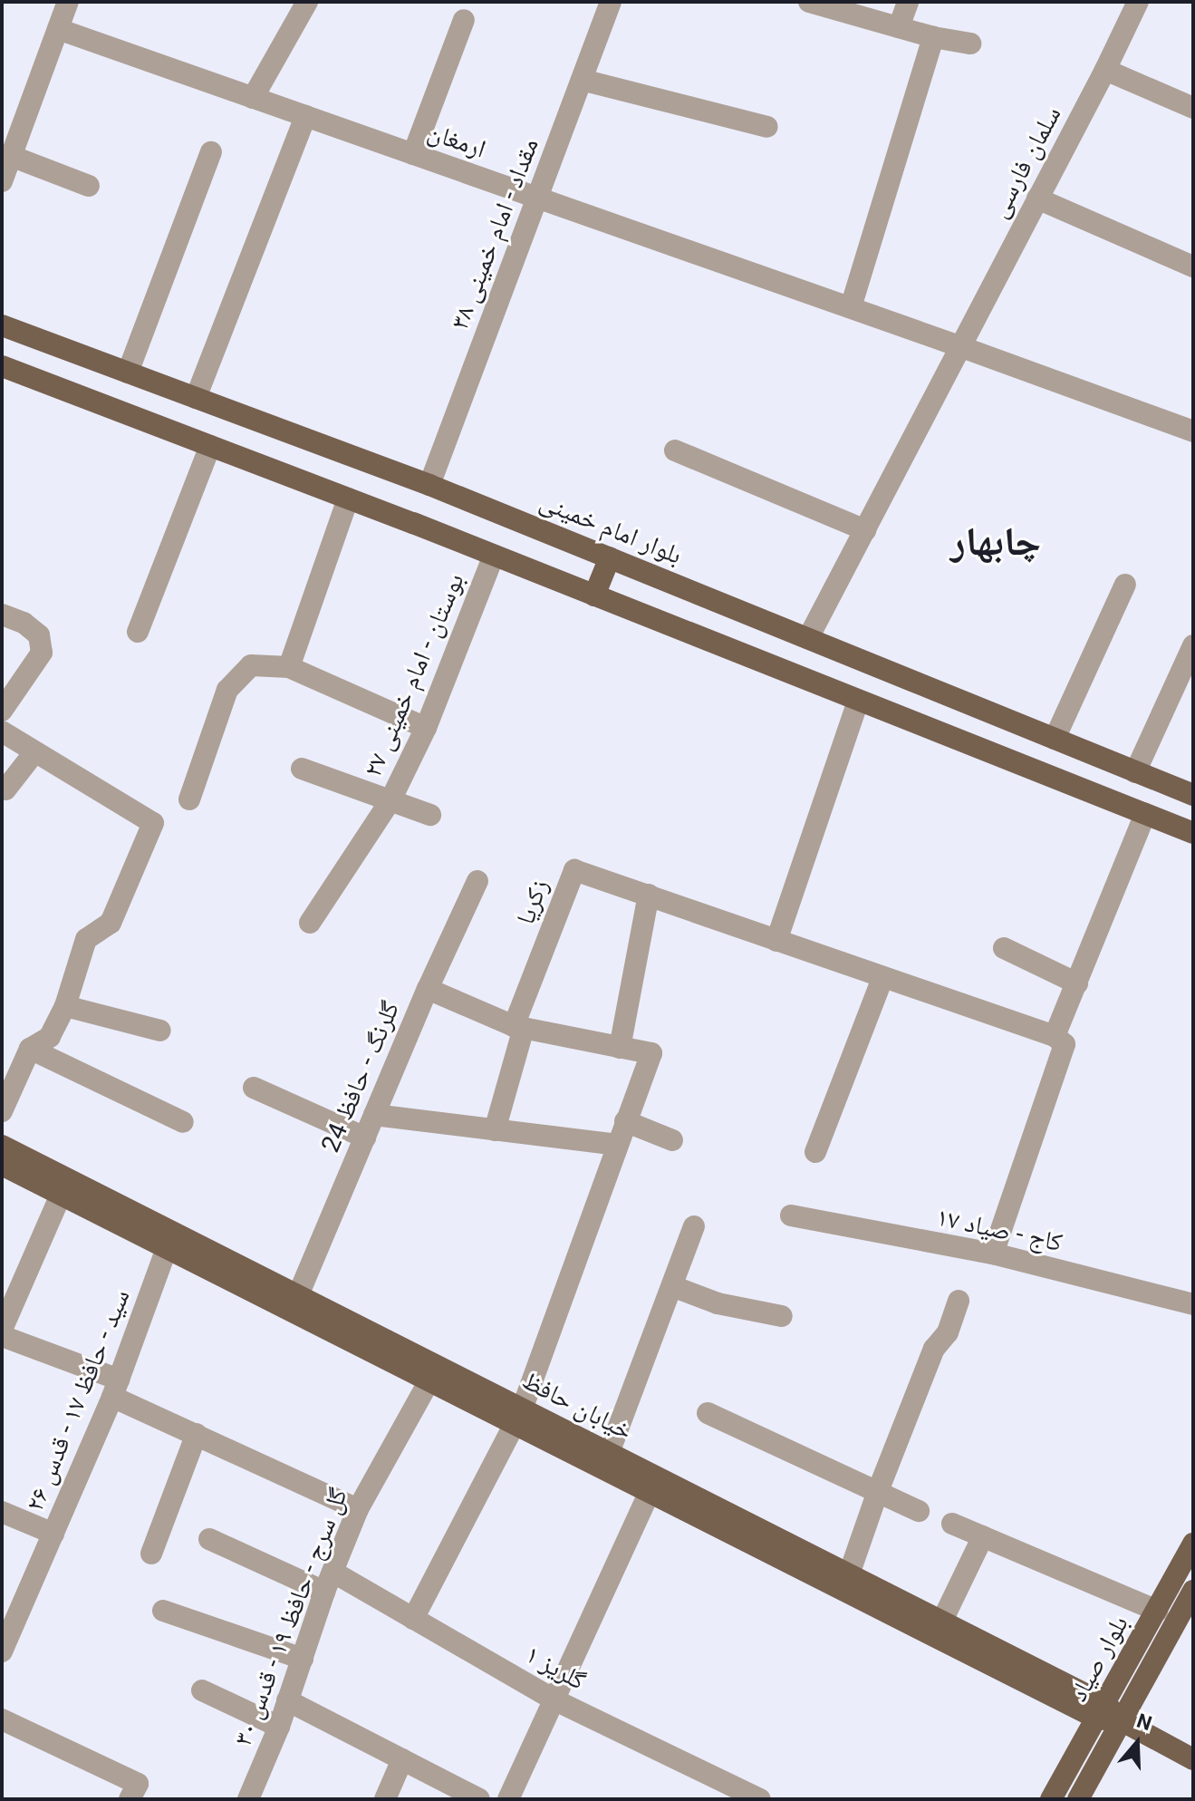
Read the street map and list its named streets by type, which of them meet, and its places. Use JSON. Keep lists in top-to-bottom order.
{
  "streets": {
    "main road": ["بلوار امام خمینی", "خیابان حافظ", "بلوار صیاد"],
    "street": [
      "ارمغان",
      "سلمان فارسی",
      "مقداد - امام خمینی ۳۸",
      "بوستان - امام خمینی ۲۷",
      "زکریا",
      "گلرنگ - حافظ 24",
      "کاج - صیاد ۱۷",
      "سید - حافظ ۱۷ - قدس ۲۶",
      "گل سرج - حافظ ۱۹ - قدس ۳۰",
      "گلریز ۱"
    ]
  },
  "crossings": [
    ["ارمغان", "سلمان فارسی"],
    ["ارمغان", "مقداد - امام خمینی ۳۸"],
    ["سلمان فارسی", "بلوار امام خمینی"],
    ["مقداد - امام خمینی ۳۸", "بلوار امام خمینی"],
    ["گلرنگ - حافظ 24", "خیابان حافظ"],
    ["سید - حافظ ۱۷ - قدس ۲۶", "خیابان حافظ"],
    ["خیابان حافظ", "گل سرج - حافظ ۱۹ - قدس ۳۰"],
    ["خیابان حافظ", "بلوار صیاد"],
    ["گل سرج - حافظ ۱۹ - قدس ۳۰", "گلریز ۱"]
  ],
  "districts": ["چابهار"],
  "north": "top"
}
